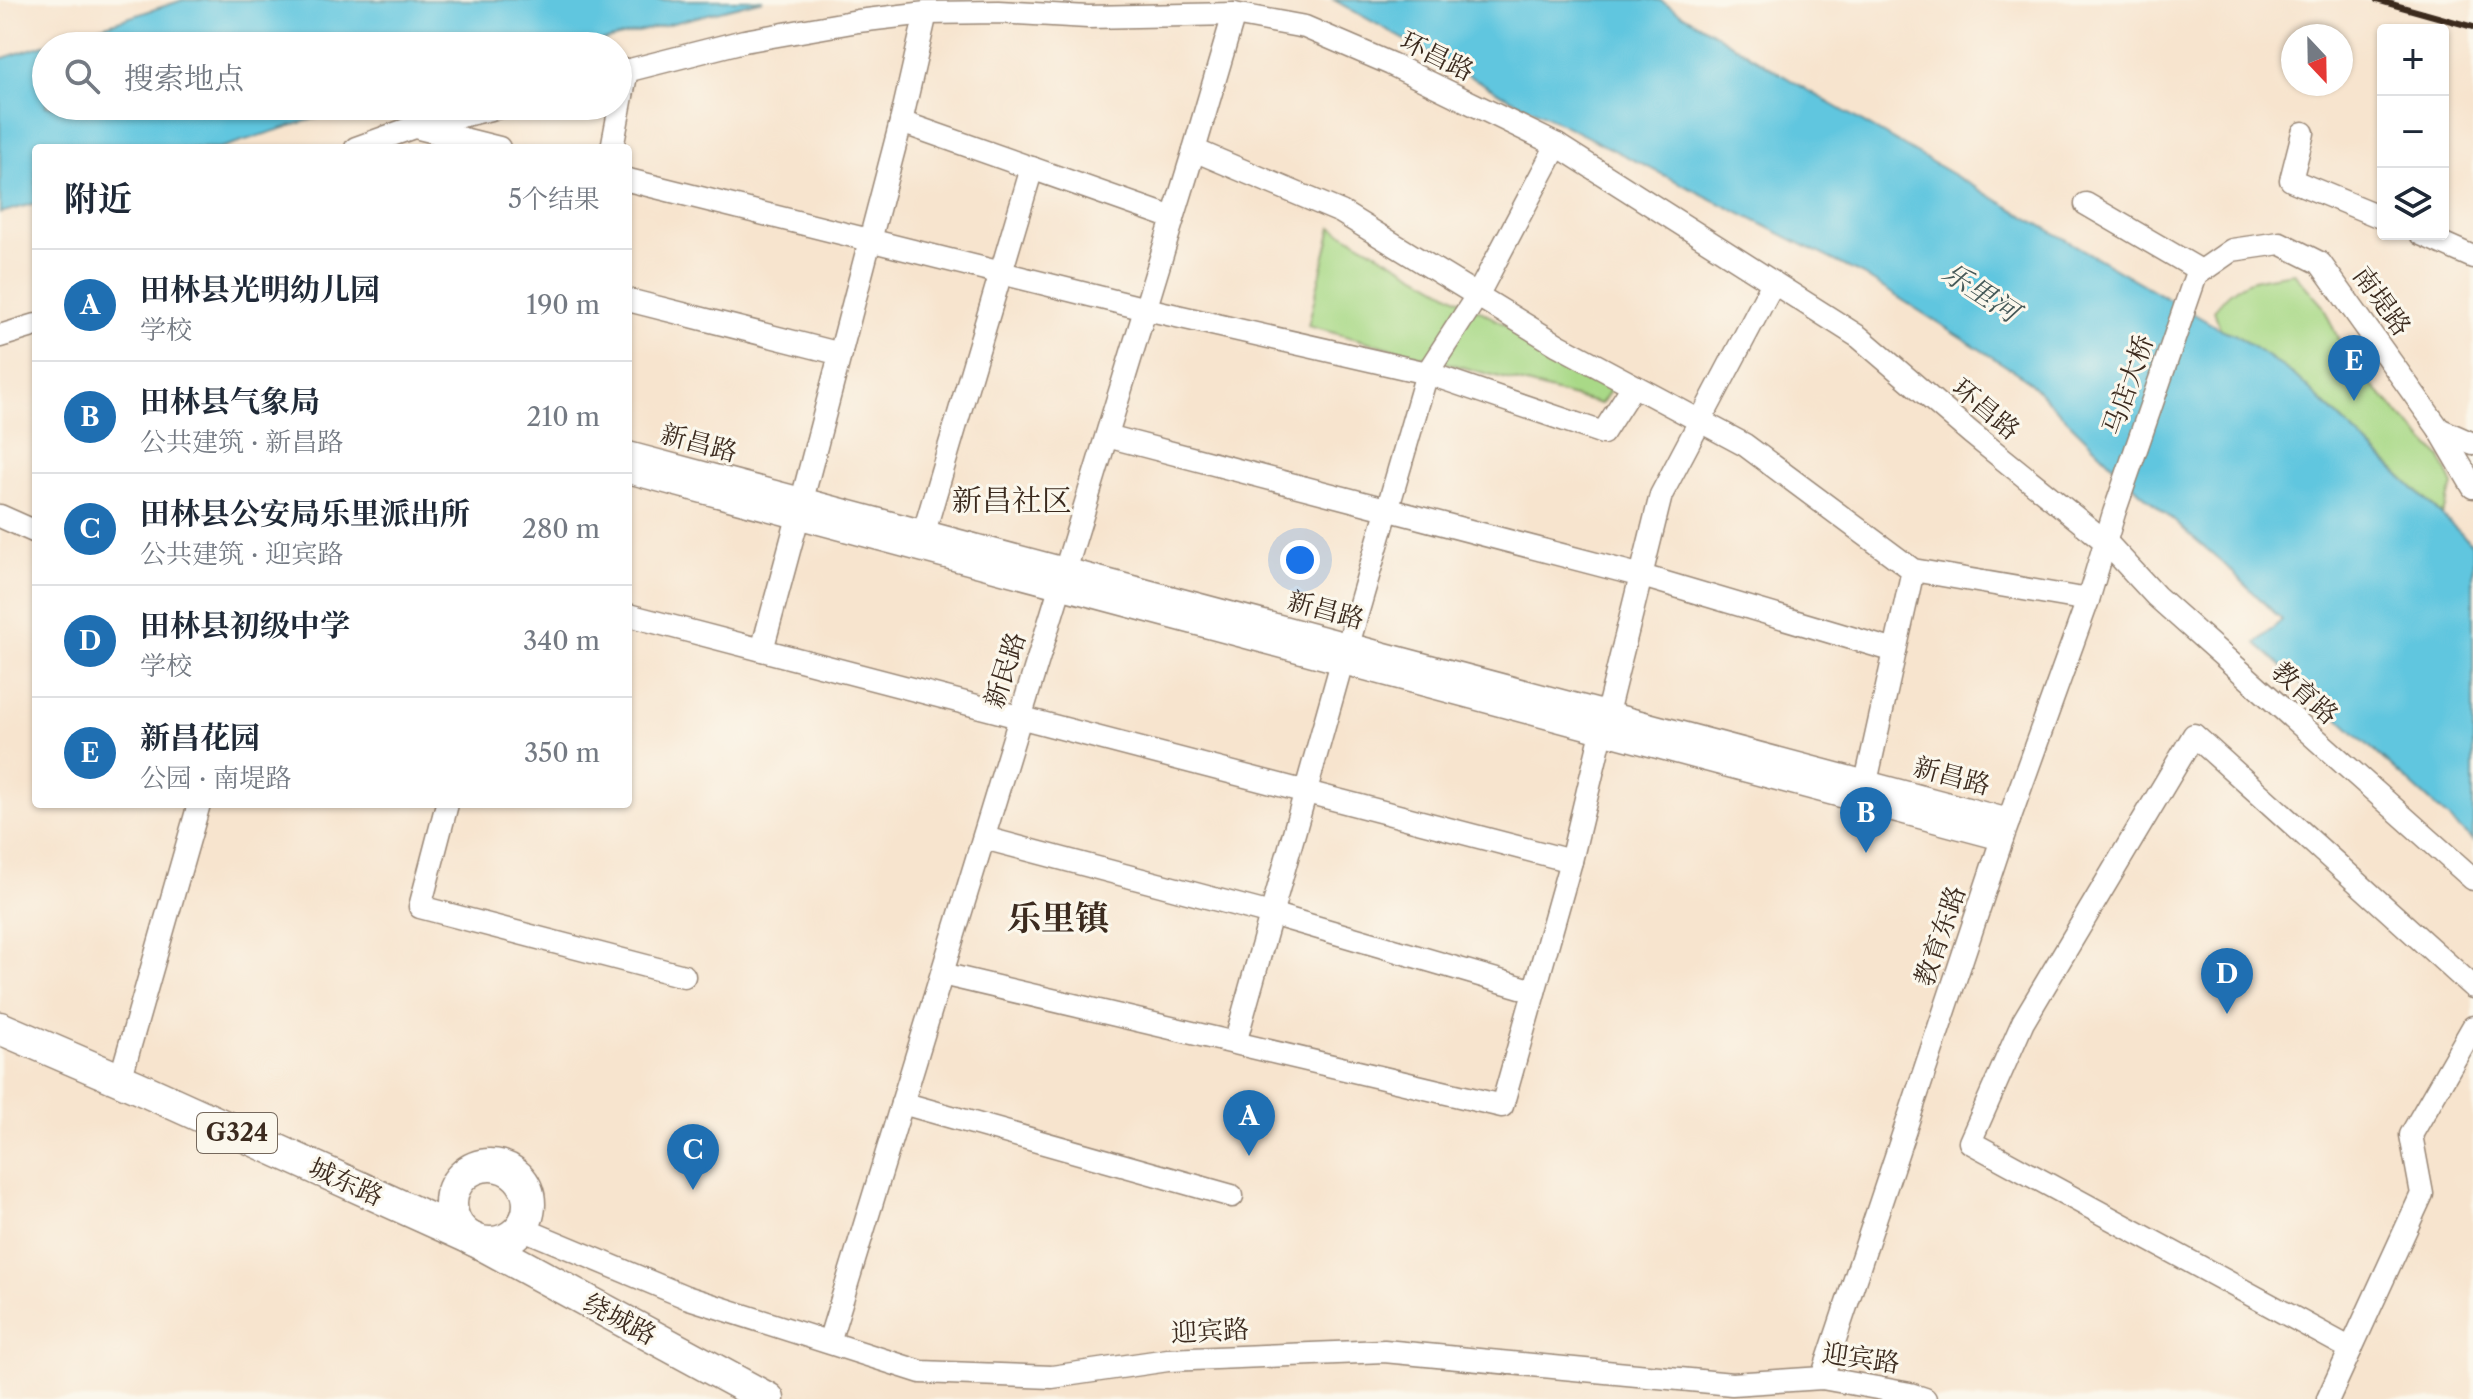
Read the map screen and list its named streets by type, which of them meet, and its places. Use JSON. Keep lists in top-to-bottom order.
{
  "streets": {
    "highway": ["G324", "城东路", "绕城路"],
    "street": [
      "环昌路",
      "南堤路",
      "马店大桥",
      "新昌路",
      "新民路",
      "教育路",
      "教育东路",
      "迎宾路"
    ]
  },
  "crossings": [
    ["环昌路", "新民路"],
    ["环昌路", "教育路"],
    ["环昌路", "教育东路"],
    ["南堤路", "马店大桥"],
    ["马店大桥", "教育东路"],
    ["新昌路", "新民路"],
    ["新昌路", "教育东路"],
    ["新民路", "迎宾路"],
    ["教育路", "教育东路"],
    ["教育东路", "迎宾路"],
    ["G324", "城东路"],
    ["G324", "绕城路"],
    ["G324", "迎宾路"],
    ["城东路", "绕城路"],
    ["城东路", "迎宾路"],
    ["绕城路", "迎宾路"]
  ],
  "districts": ["新昌社区", "乐里镇"],
  "water": ["乐里河"],
  "north": "bottom",
  "page": {
    "map_buttons": ["+", "−"],
    "search": "搜索地点",
    "heading": ["附近", "5个结果"],
    "list": [
      {
        "mark": "A",
        "name": "田林县光明幼儿园",
        "note": "学校",
        "value": "190 m"
      },
      {
        "mark": "B",
        "name": "田林县气象局",
        "note": "公共建筑 · 新昌路",
        "value": "210 m"
      },
      {
        "mark": "C",
        "name": "田林县公安局乐里派出所",
        "note": "公共建筑 · 迎宾路",
        "value": "280 m"
      },
      {
        "mark": "D",
        "name": "田林县初级中学",
        "note": "学校",
        "value": "340 m"
      },
      {
        "mark": "E",
        "name": "新昌花园",
        "note": "公园 · 南堤路",
        "value": "350 m"
      }
    ],
    "pins": [
      "E",
      "B",
      "D",
      "A",
      "C"
    ]
  }
}
